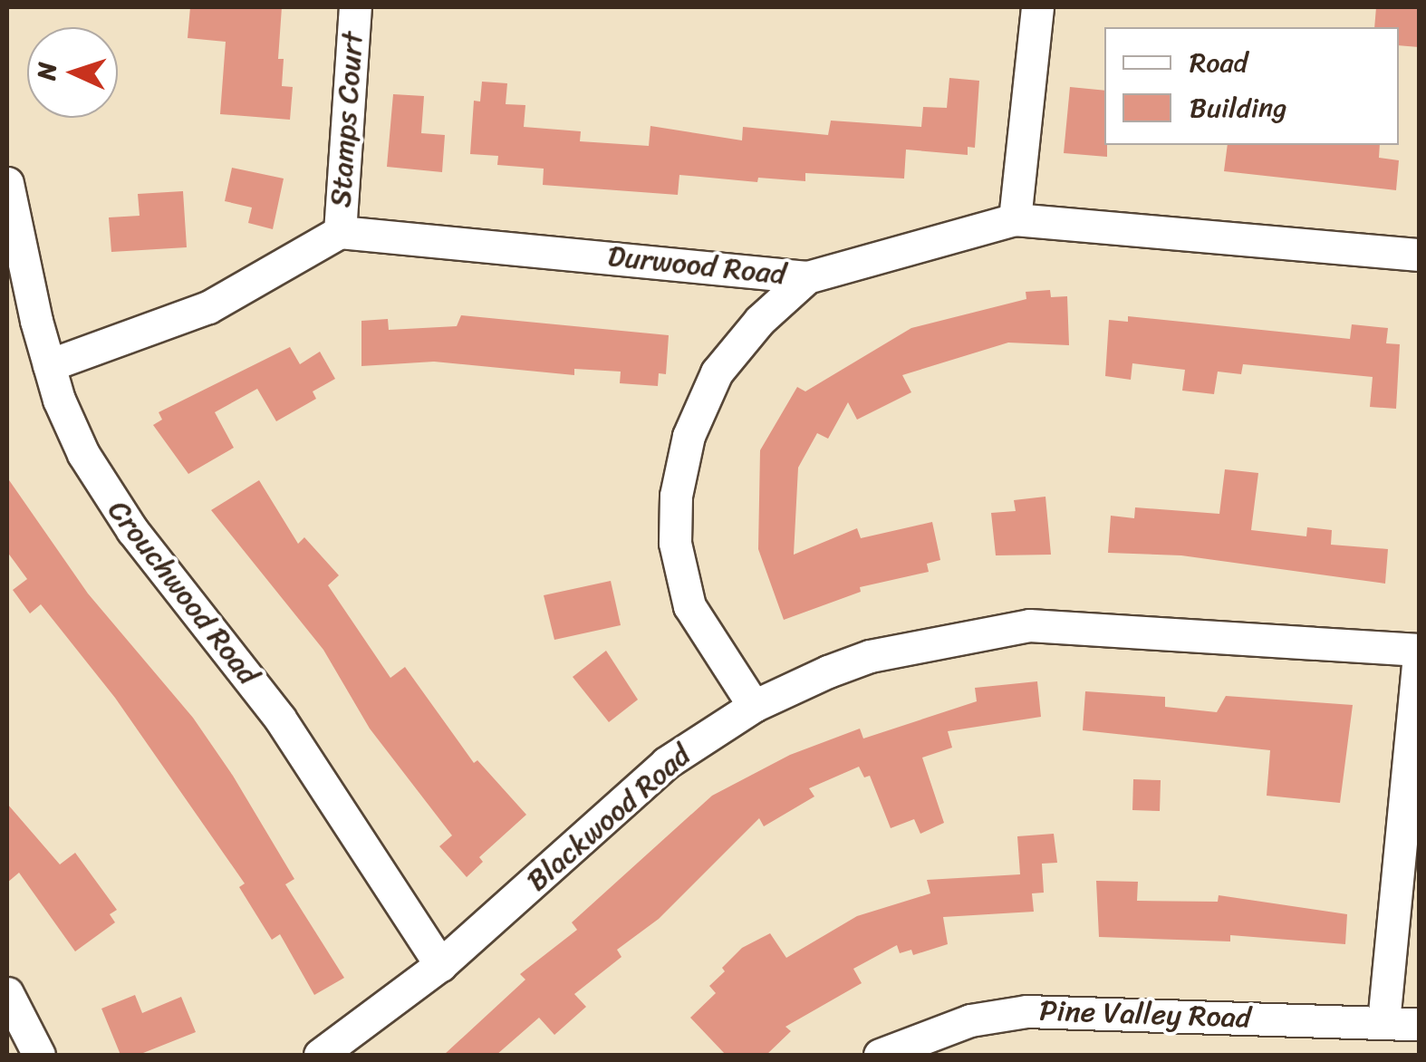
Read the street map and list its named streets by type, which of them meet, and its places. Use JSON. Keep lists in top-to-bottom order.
{
  "streets": {
    "street": [
      "Stamps Court",
      "Durwood Road",
      "Crouchwood Road",
      "Blackwood Road",
      "Pine Valley Road"
    ]
  },
  "crossings": [
    ["Stamps Court", "Durwood Road"],
    ["Crouchwood Road", "Blackwood Road"]
  ],
  "legend": ["Road", "Building"],
  "north": "left"
}
